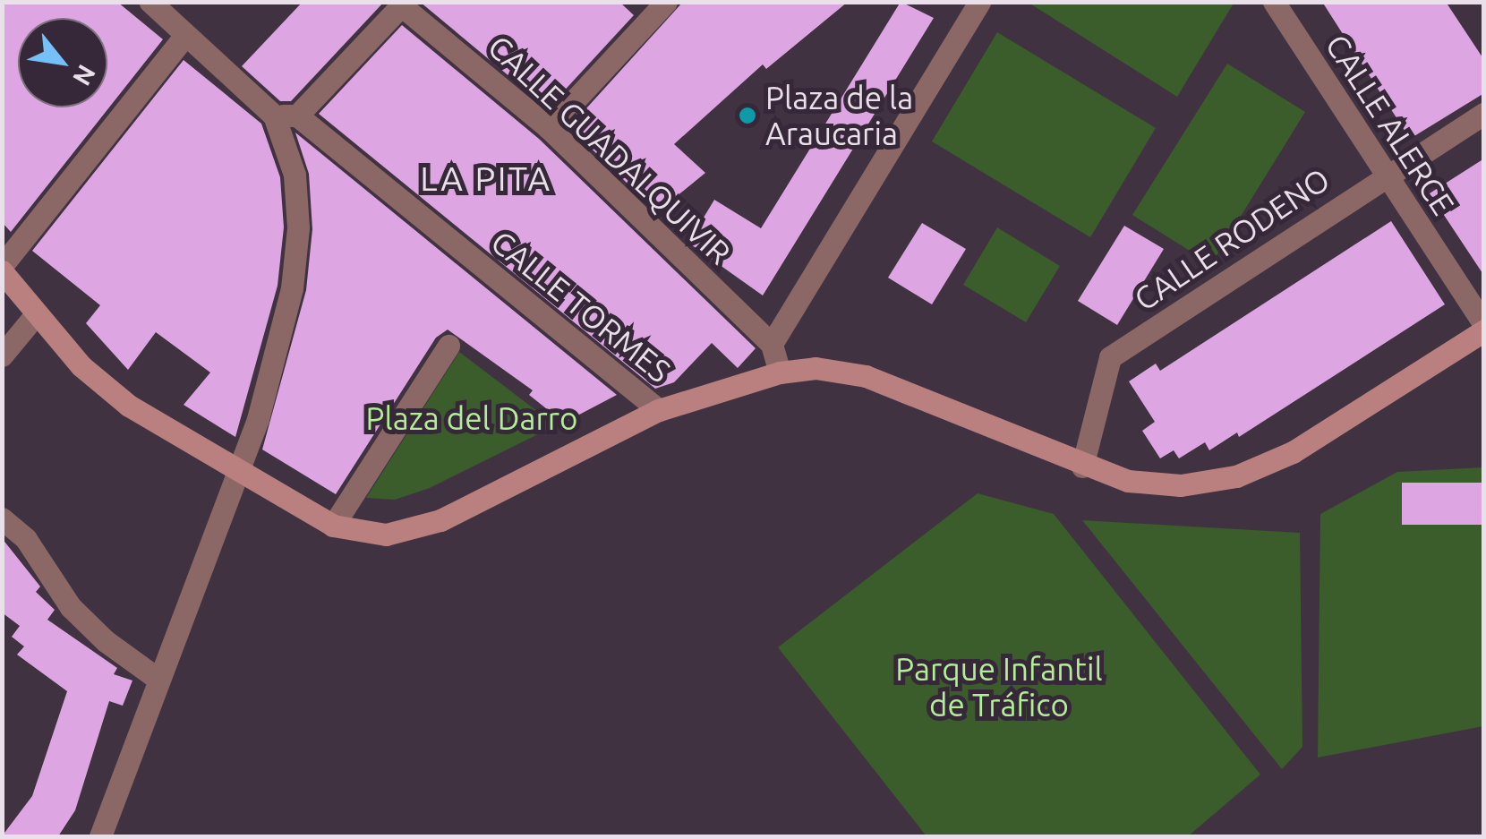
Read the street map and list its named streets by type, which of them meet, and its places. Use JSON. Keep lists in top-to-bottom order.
{
  "streets": {
    "street": [
      "CALLE ALERCE",
      "CALLE GUADALQUIVIR",
      "CALLE RODENO",
      "CALLE TORMES"
    ]
  },
  "crossings": [
    ["CALLE ALERCE", "CALLE RODENO"]
  ],
  "districts": ["LA PITA"],
  "parks": ["Plaza del Darro", "Parque Infantil de Tráfico"],
  "places": ["Plaza de la Araucaria"],
  "north": "bottom right"
}
